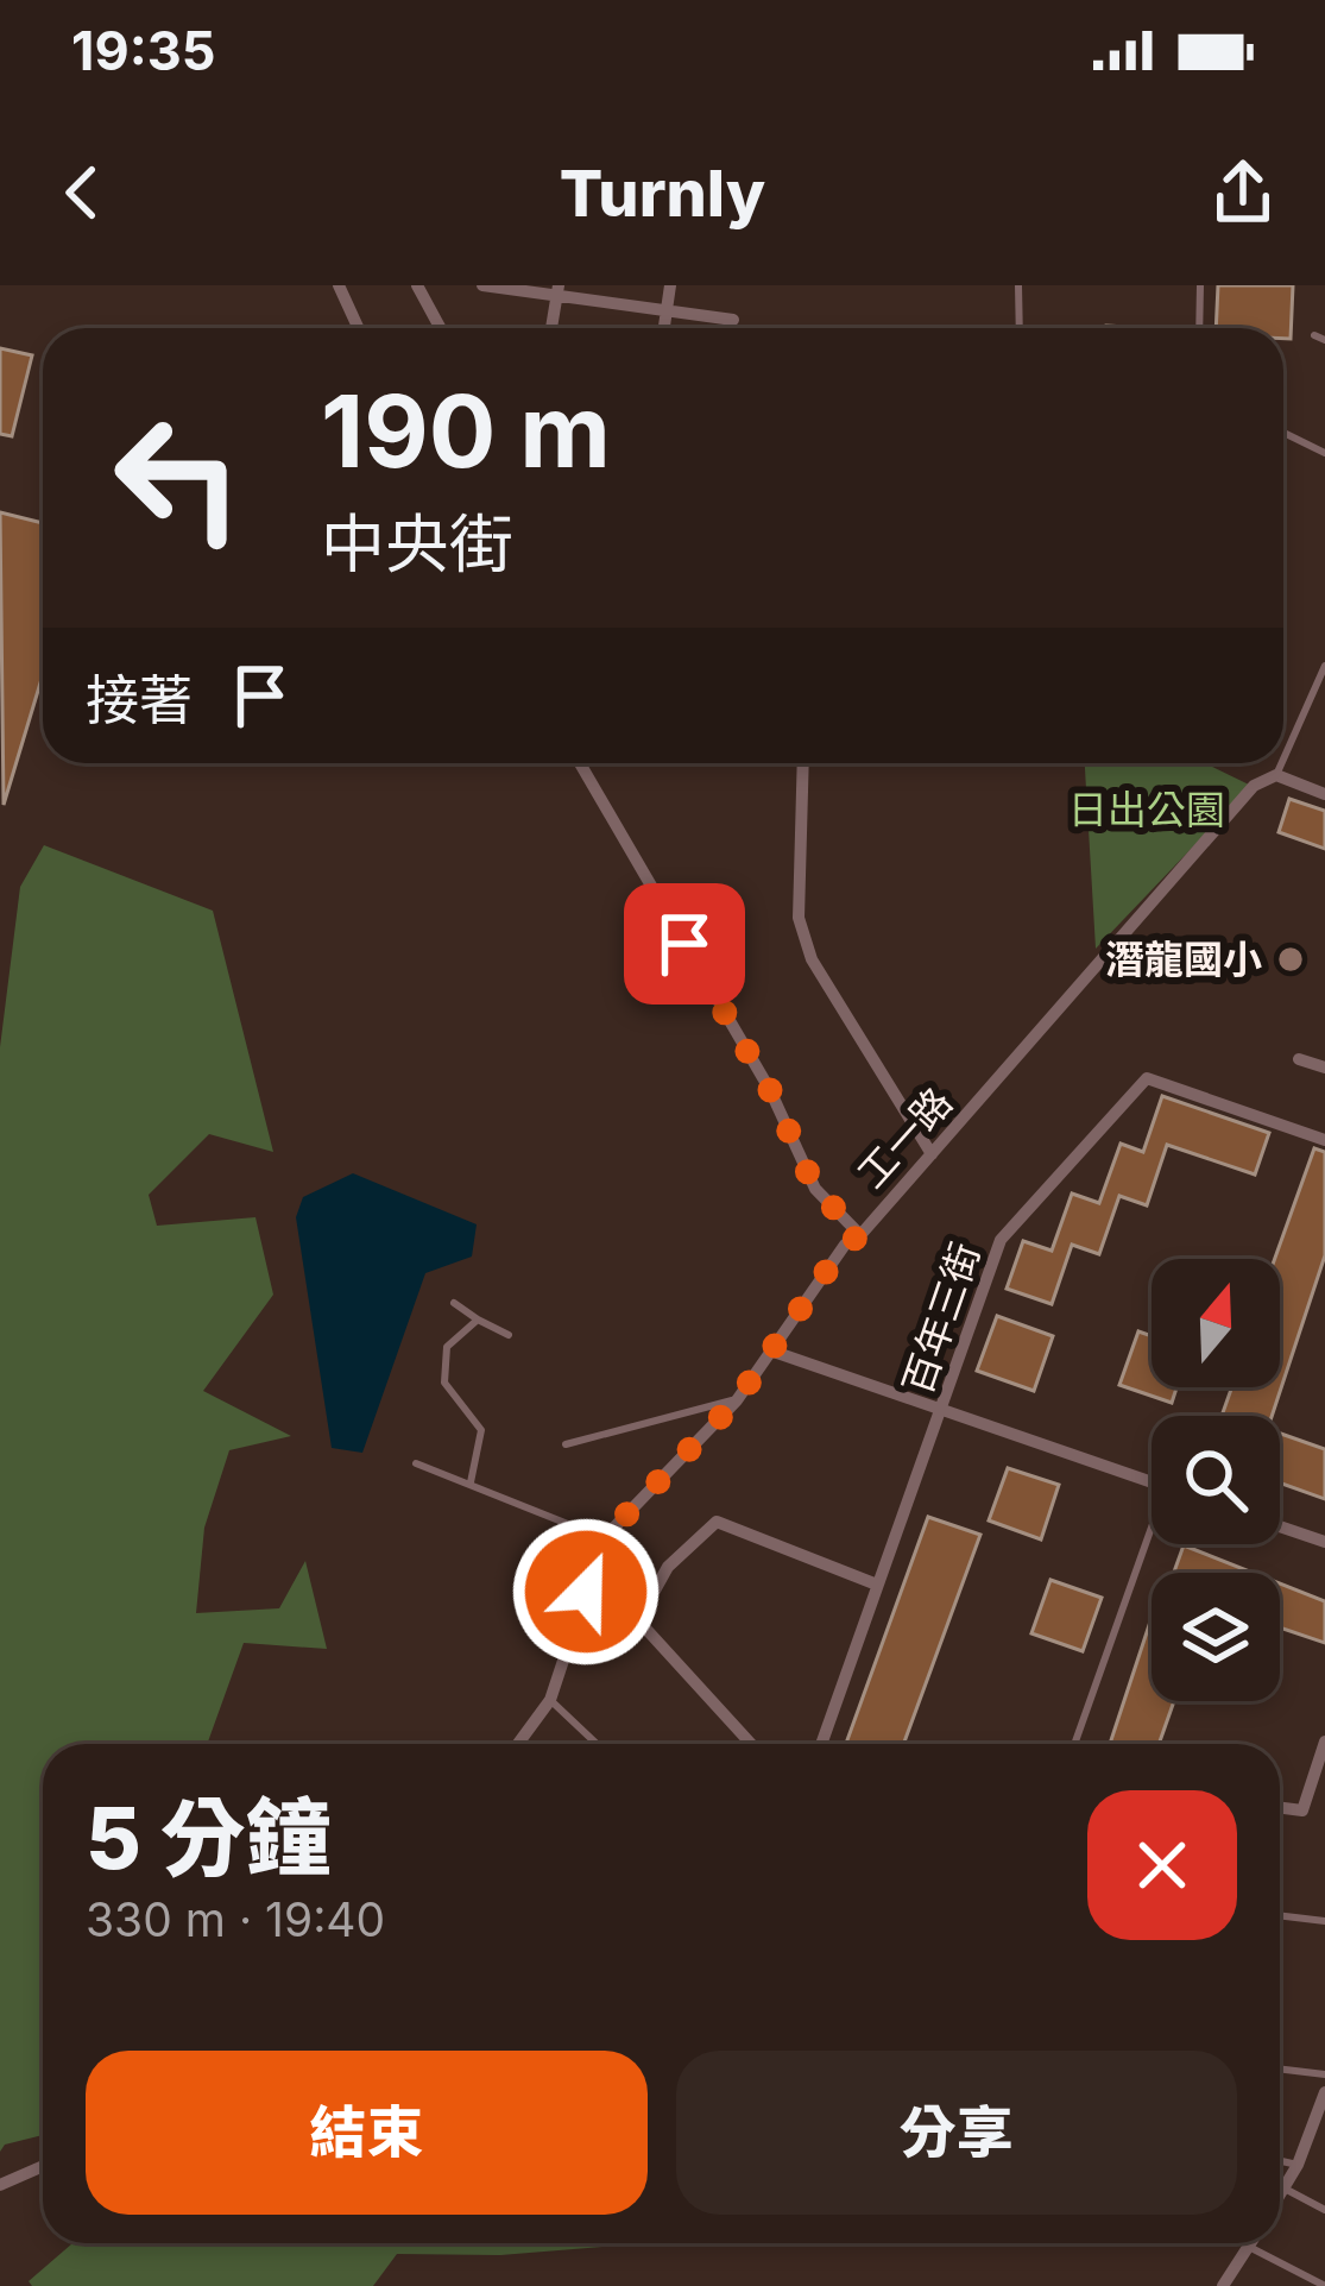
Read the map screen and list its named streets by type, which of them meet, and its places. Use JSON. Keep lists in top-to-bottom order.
{
  "streets": {
    "street": ["工一路", "百年三街"]
  },
  "parks": ["日出公園"],
  "places": ["潛龍國小"],
  "north": "top",
  "page": {
    "status": "19:35",
    "header": "Turnly",
    "turn": ["190 m", "中央街"],
    "then": "接著",
    "heading": ["5 分鐘", "330 m · 19:40"],
    "buttons": ["結束", "分享"]
  }
}
